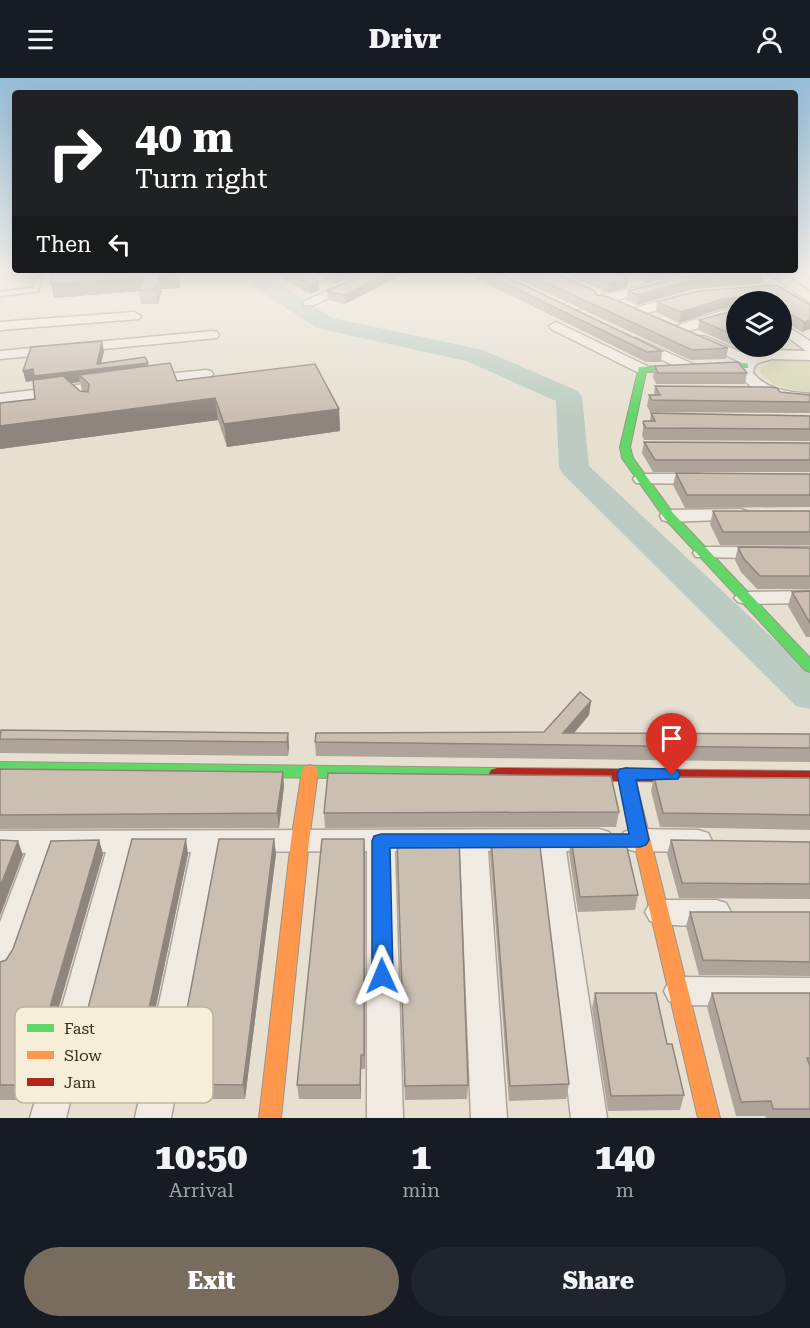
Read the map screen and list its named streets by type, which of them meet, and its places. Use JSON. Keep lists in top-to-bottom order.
{
  "legend": ["Fast", "Slow", "Jam"],
  "page": {
    "header": "Drivr",
    "turn": ["40 m", "Turn right"],
    "then": "Then",
    "eta": [
      "10:50",
      "Arrival",
      "1",
      "min",
      "140",
      "m"
    ],
    "buttons": ["Exit", "Share"]
  }
}
